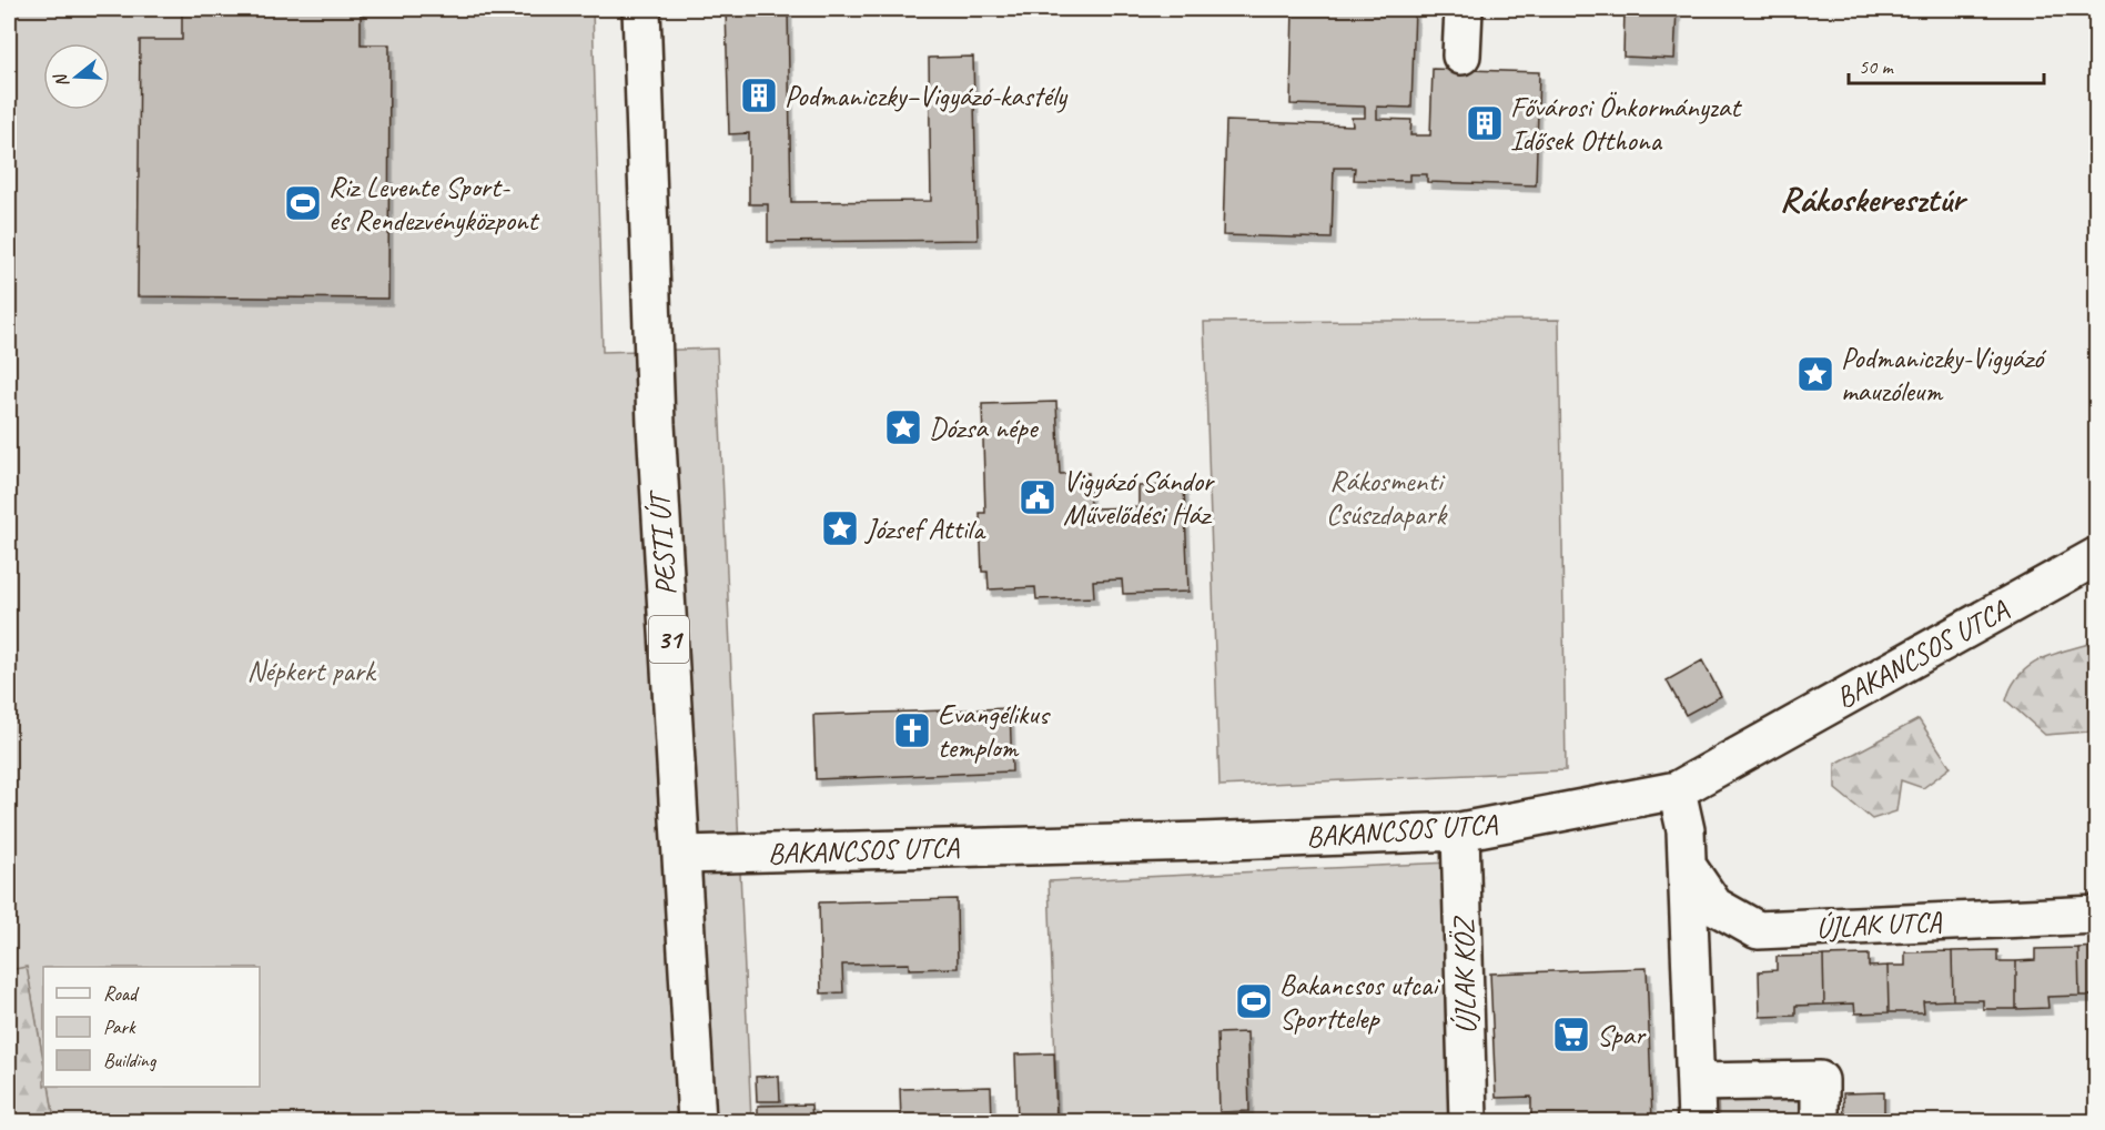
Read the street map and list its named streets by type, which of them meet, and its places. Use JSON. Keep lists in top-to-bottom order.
{
  "streets": {
    "street": [
      "PESTI ÚT",
      "31",
      "BAKANCSOS UTCA",
      "ÚJLAK UTCA",
      "ÚJLAK KÖZ"
    ]
  },
  "crossings": [
    ["PESTI ÚT", "BAKANCSOS UTCA"],
    ["BAKANCSOS UTCA", "ÚJLAK KÖZ"]
  ],
  "districts": ["Rákoskeresztúr"],
  "parks": ["Rákosmenti Csúszdapark", "Népkert park"],
  "places": {
    "building": ["Podmaniczky–Vigyázó-kastély", "Fővárosi Önkormányzat Idősek Otthona"],
    "sports": ["Riz Levente Sport- és Rendezvényközpont", "Bakancsos utcai Sporttelep"],
    "place": ["Podmaniczky-Vigyázó mauzóleum", "Dózsa népe", "József Attila"],
    "public building": ["Vigyázó Sándor Művelődési Ház"],
    "church": ["Evangélikus templom"],
    "supermarket": ["Spar"]
  },
  "legend": ["Road", "Park", "Building"],
  "scale_bar": "50 m",
  "north": "left"
}
